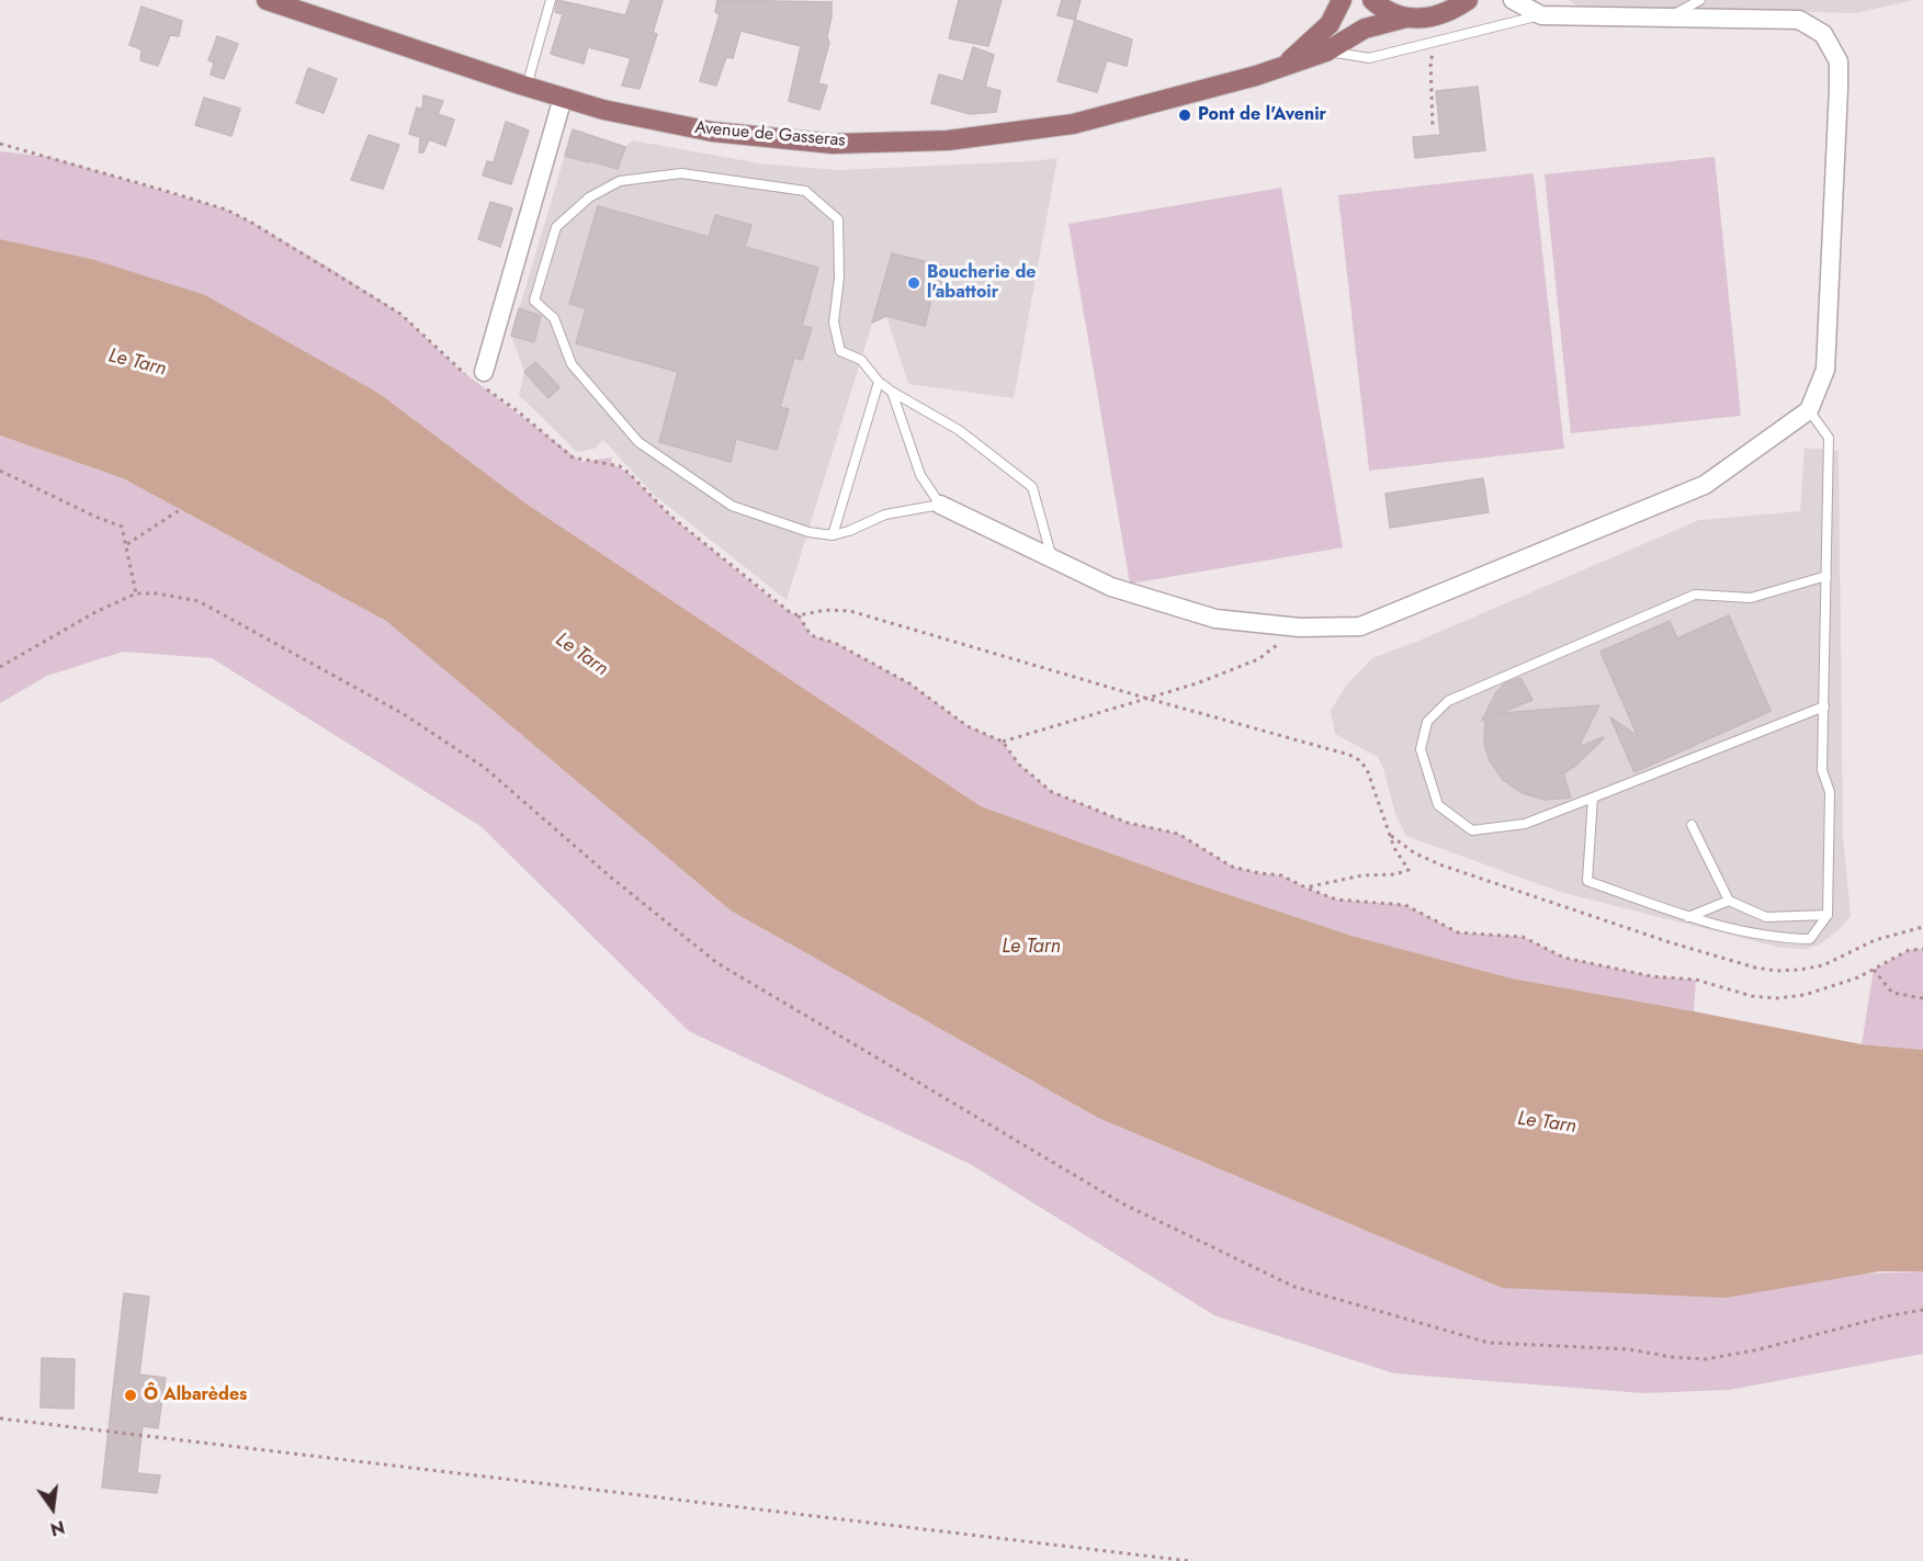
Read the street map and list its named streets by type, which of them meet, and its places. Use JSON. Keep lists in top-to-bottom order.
{
  "streets": {
    "main road": ["Avenue de Gasseras"]
  },
  "water": ["Le Tarn"],
  "places": ["Pont de l'Avenir", "Boucherie de l'abattoir", "Ô Albarèdes"],
  "north": "bottom"
}
